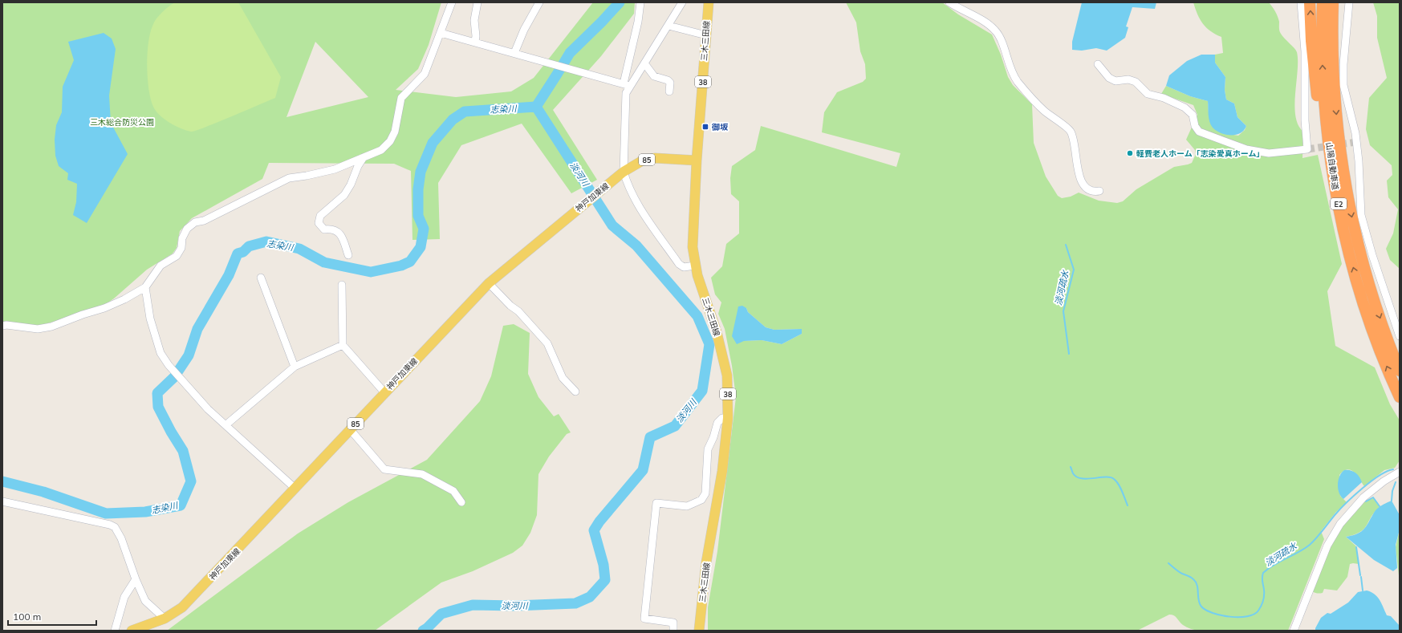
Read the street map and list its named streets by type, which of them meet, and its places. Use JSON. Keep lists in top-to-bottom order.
{
  "streets": {
    "highway": ["山陽自動車道", "E2"],
    "main road": [
      "三木三田線",
      "38",
      "85",
      "神戸加東線"
    ]
  },
  "crossings": [
    ["三木三田線", "神戸加東線"]
  ],
  "water": ["志染川", "淡河川", "淡河疏水"],
  "parks": ["三木総合防災公園"],
  "places": {
    "transit": ["御坂"],
    "other": ["軽費老人ホーム「志染愛真ホーム」"]
  },
  "scale_bar": "100 m"
}
